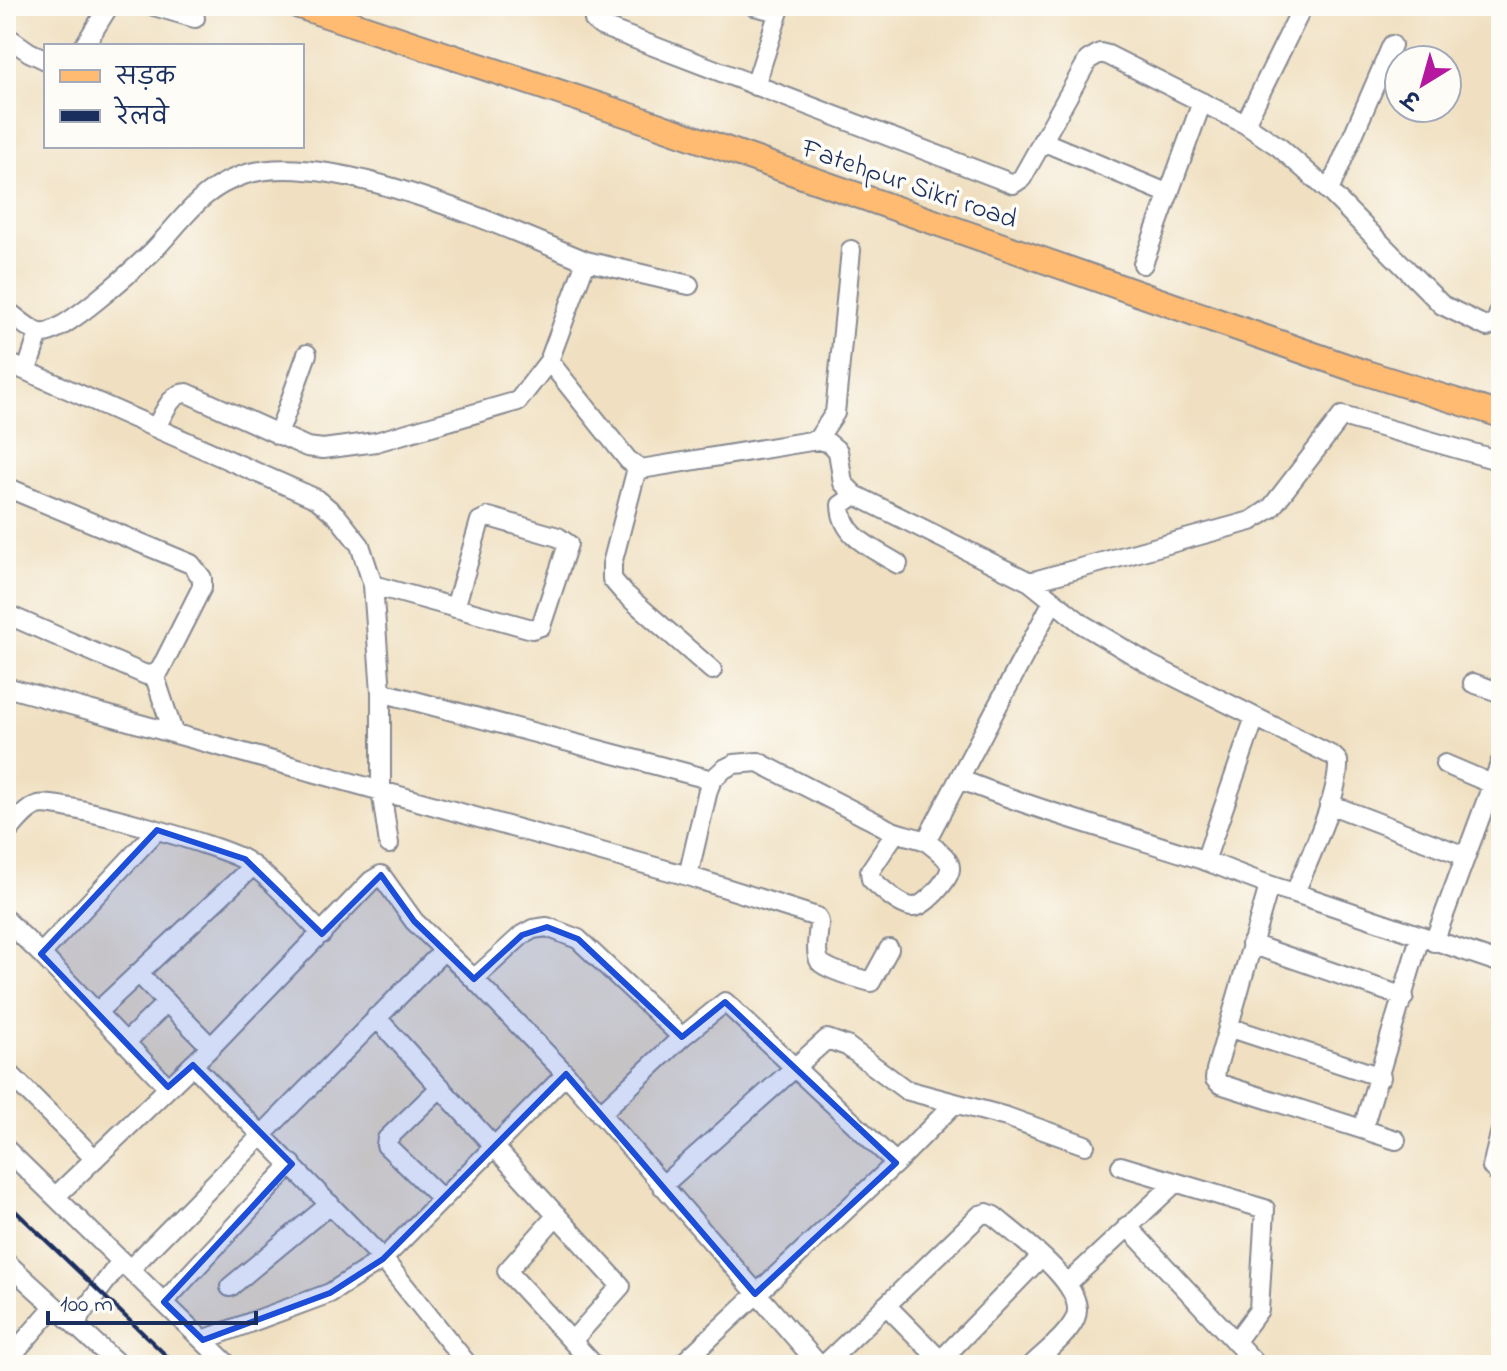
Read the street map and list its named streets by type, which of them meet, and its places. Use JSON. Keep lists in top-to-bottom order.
{
  "streets": {
    "main road": ["Fatehpur Sikri road"]
  },
  "legend": ["सड़क", "रेलवे"],
  "scale_bar": "100 m",
  "north": "bottom left"
}
